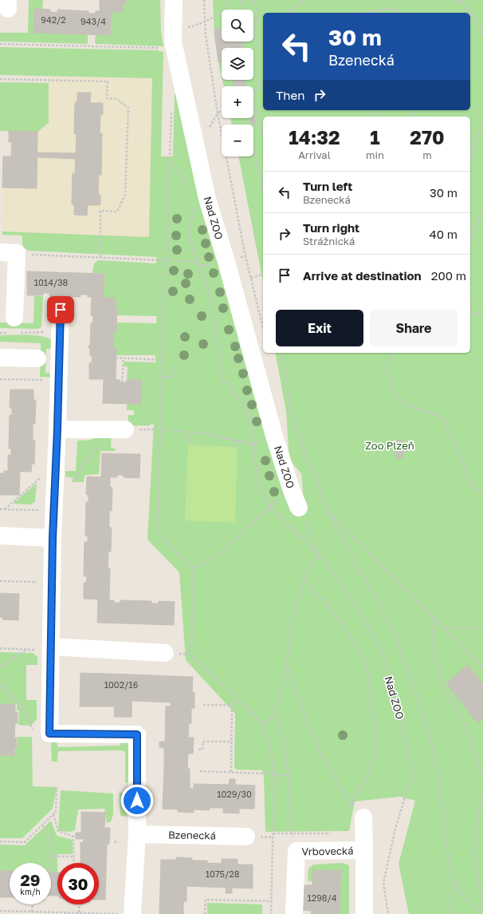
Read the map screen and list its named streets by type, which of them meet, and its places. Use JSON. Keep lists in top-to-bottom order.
{
  "streets": {
    "street": ["Nad ZOO", "Bzenecká", "Vrbovecká"]
  },
  "parks": ["Zoo Plzeň"],
  "house_numbers": [
    "942/2",
    "943/4",
    "1014/38",
    "1002/16",
    "1029/30",
    "1075/28",
    "1298/4"
  ],
  "page": {
    "map_buttons": ["+", "−"],
    "turn": ["30 m", "Bzenecká"],
    "then": "Then",
    "eta": [
      "14:32",
      "Arrival",
      "1",
      "min",
      "270",
      "m"
    ],
    "list": [
      {
        "name": "Turn left",
        "note": "Bzenecká",
        "value": "30 m"
      },
      {
        "name": "Turn right",
        "note": "Strážnická",
        "value": "40 m"
      },
      {
        "name": "Arrive at destination",
        "value": "200 m"
      }
    ],
    "buttons": ["Exit", "Share"],
    "speed": "29 km/h",
    "limit": "30"
  }
}
